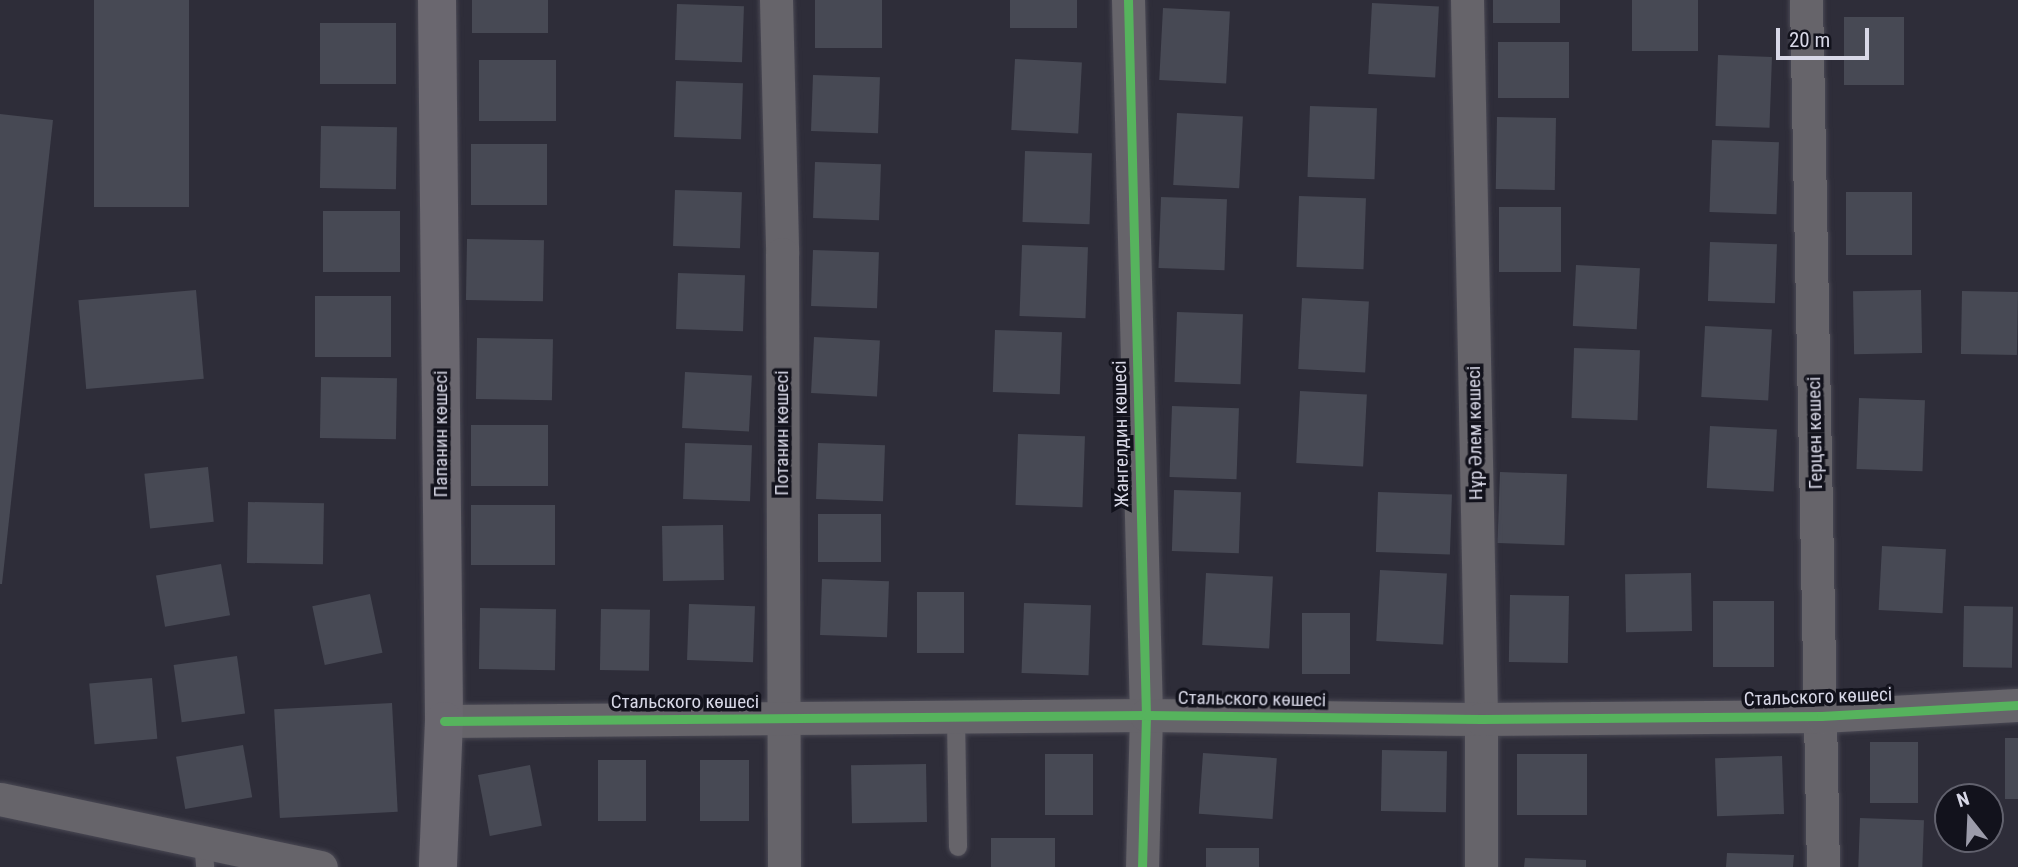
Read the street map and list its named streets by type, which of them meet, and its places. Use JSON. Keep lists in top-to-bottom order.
{
  "streets": {
    "main road": ["Папанин көшесі"],
    "street": [
      "Потанин көшесі",
      "Нұр Әлем көшесі",
      "Герцен көшесі",
      "Жангелдин көшесі",
      "Стальского көшесі"
    ]
  },
  "crossings": [
    ["Потанин көшесі", "Стальского көшесі"],
    ["Нұр Әлем көшесі", "Стальского көшесі"],
    ["Герцен көшесі", "Стальского көшесі"],
    ["Папанин көшесі", "Стальского көшесі"],
    ["Жангелдин көшесі", "Стальского көшесі"]
  ],
  "scale_bar": "20 m",
  "north": "top"
}
